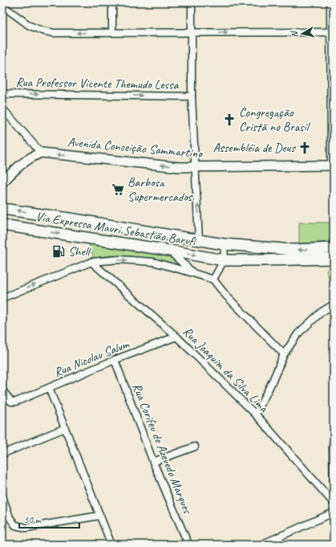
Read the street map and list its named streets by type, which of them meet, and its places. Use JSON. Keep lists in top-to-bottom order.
{
  "streets": {
    "main road": ["Avenida Conceição Sammartino", "Via Expressa Mauri Sebastião Barufi"],
    "street": [
      "Rua Professor Vicente Themudo Lessa",
      "Rua Nicolau Salum",
      "Rua Joaquim da Silva Lima",
      "Rua Corifeu de Azevedo Marques"
    ]
  },
  "crossings": [
    ["Rua Nicolau Salum", "Rua Joaquim da Silva Lima"],
    ["Rua Nicolau Salum", "Rua Corifeu de Azevedo Marques"]
  ],
  "one_way": ["Rua Professor Vicente Themudo Lessa", "Avenida Conceição Sammartino"],
  "places": {
    "church": ["Congregação Cristã no Brasil", "Assembléia de Deus"],
    "supermarket": ["Barbosa Supermercados"],
    "fuel station": ["Shell"]
  },
  "scale_bar": "50 m",
  "north": "left"
}
